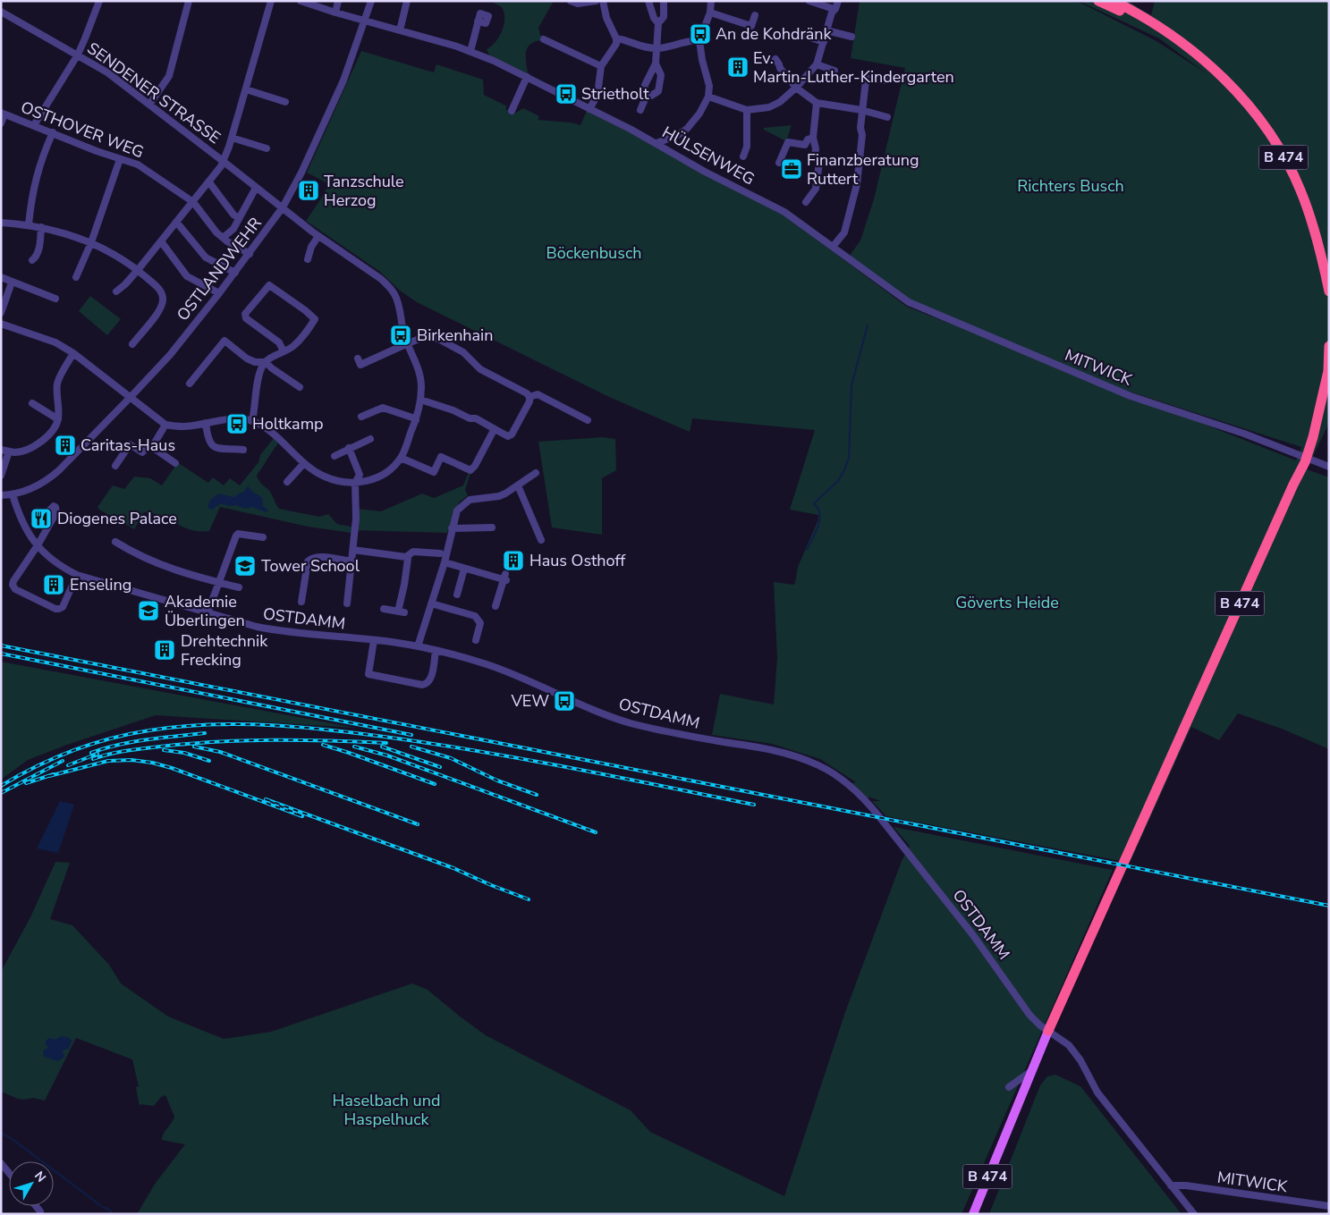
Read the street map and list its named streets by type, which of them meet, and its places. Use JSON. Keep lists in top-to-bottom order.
{
  "streets": {
    "highway": ["B 474"],
    "street": [
      "SENDENER STRASSE",
      "OSTHOVER WEG",
      "HÜLSENWEG",
      "OSTLANDWEHR",
      "MITWICK",
      "OSTDAMM"
    ]
  },
  "crossings": [
    ["SENDENER STRASSE", "OSTLANDWEHR"],
    ["OSTHOVER WEG", "OSTLANDWEHR"],
    ["HÜLSENWEG", "OSTLANDWEHR"],
    ["HÜLSENWEG", "MITWICK"],
    ["B 474", "OSTDAMM"],
    ["OSTLANDWEHR", "OSTDAMM"],
    ["MITWICK", "OSTDAMM"]
  ],
  "parks": [
    "Richters Busch",
    "Böckenbusch",
    "Göverts Heide",
    "Haselbach und Haspelhuck"
  ],
  "places": {
    "bus stop": [
      "An de Kohdränk",
      "Strietholt",
      "Birkenhain",
      "Holtkamp",
      "VEW"
    ],
    "building": [
      "Ev. Martin-Luther-Kindergarten",
      "Tanzschule Herzog",
      "Caritas-Haus",
      "Haus Osthoff",
      "Enseling",
      "Drehtechnik Frecking"
    ],
    "office": ["Finanzberatung Ruttert"],
    "restaurant": ["Diogenes Palace"],
    "school or university": ["Tower School", "Akademie Überlingen"]
  },
  "north": "top right"
}
